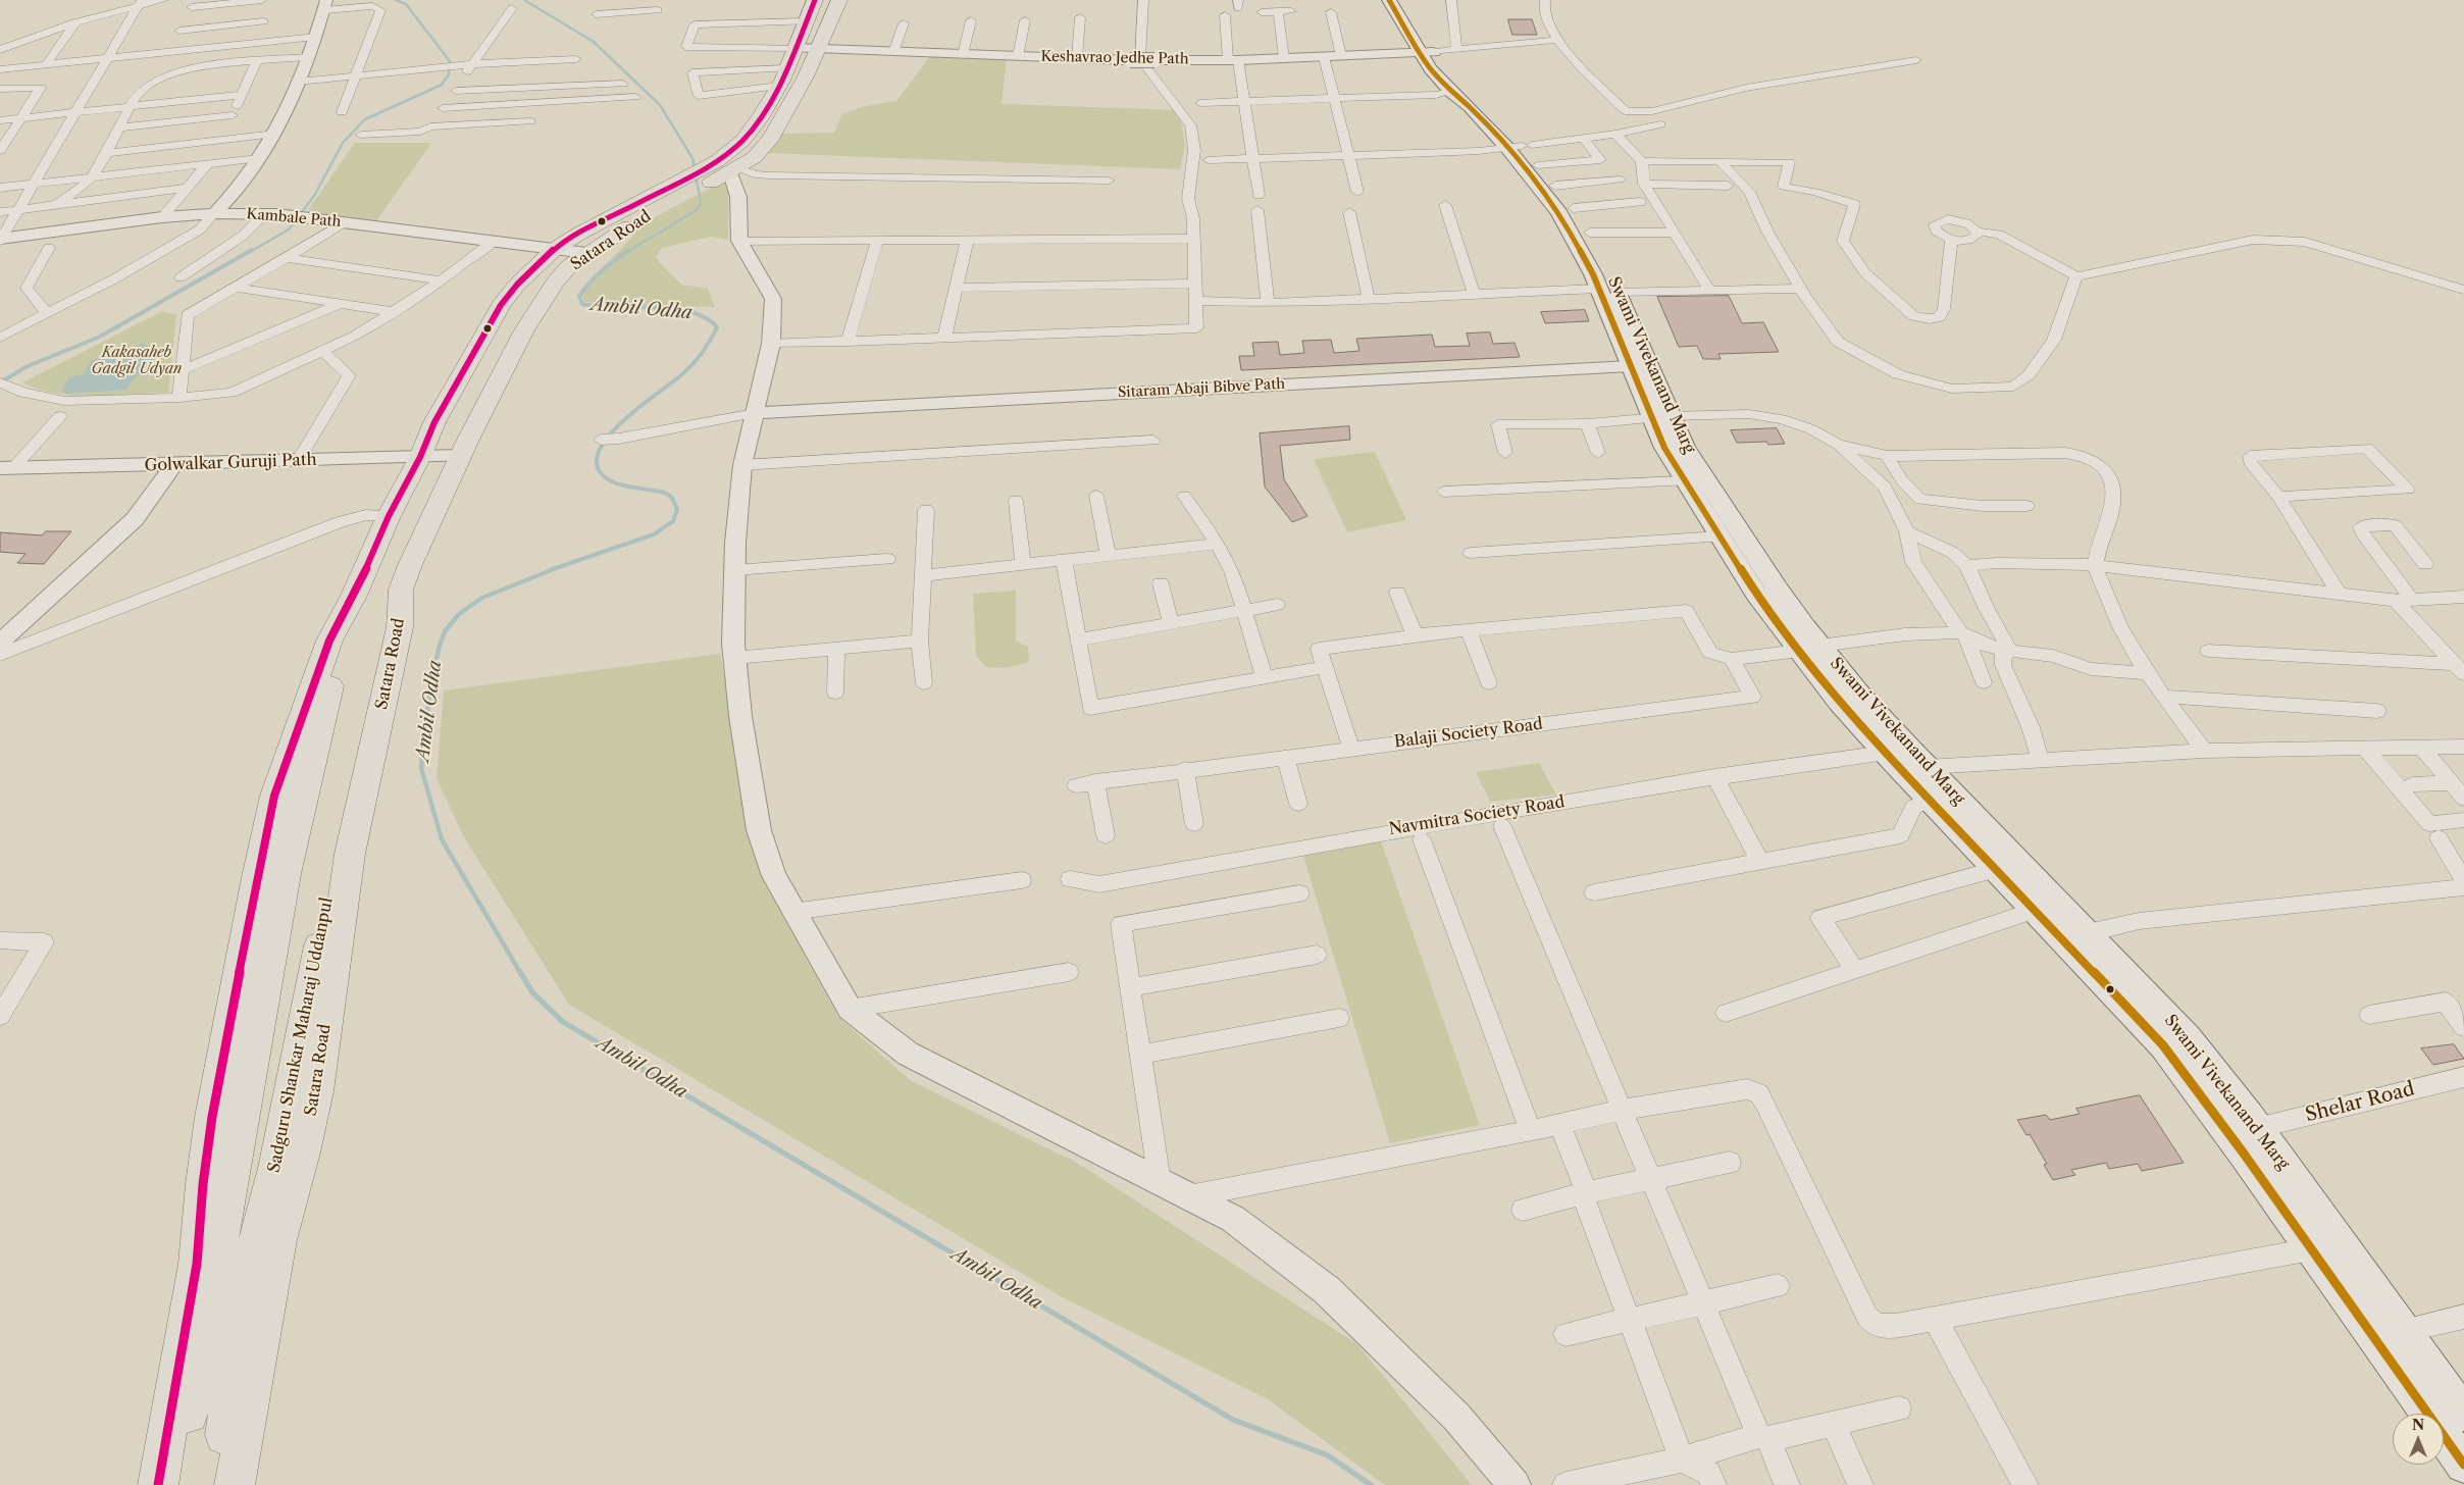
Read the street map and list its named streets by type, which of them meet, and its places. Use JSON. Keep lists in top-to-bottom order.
{
  "streets": {
    "highway": ["Satara Road", "Sadguru Shankar Maharaj Uddanpul"],
    "main road": ["Swami Vivekanand Marg"],
    "street": [
      "Keshavrao Jedhe Path",
      "Kambale Path",
      "Sitaram Abaji Bibve Path",
      "Golwalkar Guruji Path",
      "Balaji Society Road",
      "Navmitra Society Road",
      "Shelar Road"
    ]
  },
  "crossings": [
    ["Keshavrao Jedhe Path", "Satara Road"],
    ["Keshavrao Jedhe Path", "Swami Vivekanand Marg"],
    ["Kambale Path", "Satara Road"],
    ["Satara Road", "Golwalkar Guruji Path"],
    ["Satara Road", "Sadguru Shankar Maharaj Uddanpul"],
    ["Swami Vivekanand Marg", "Sitaram Abaji Bibve Path"],
    ["Swami Vivekanand Marg", "Navmitra Society Road"],
    ["Swami Vivekanand Marg", "Shelar Road"]
  ],
  "water": ["Ambil Odha"],
  "parks": ["Kakasaheb Gadgil Udyan"],
  "north": "top"
}
